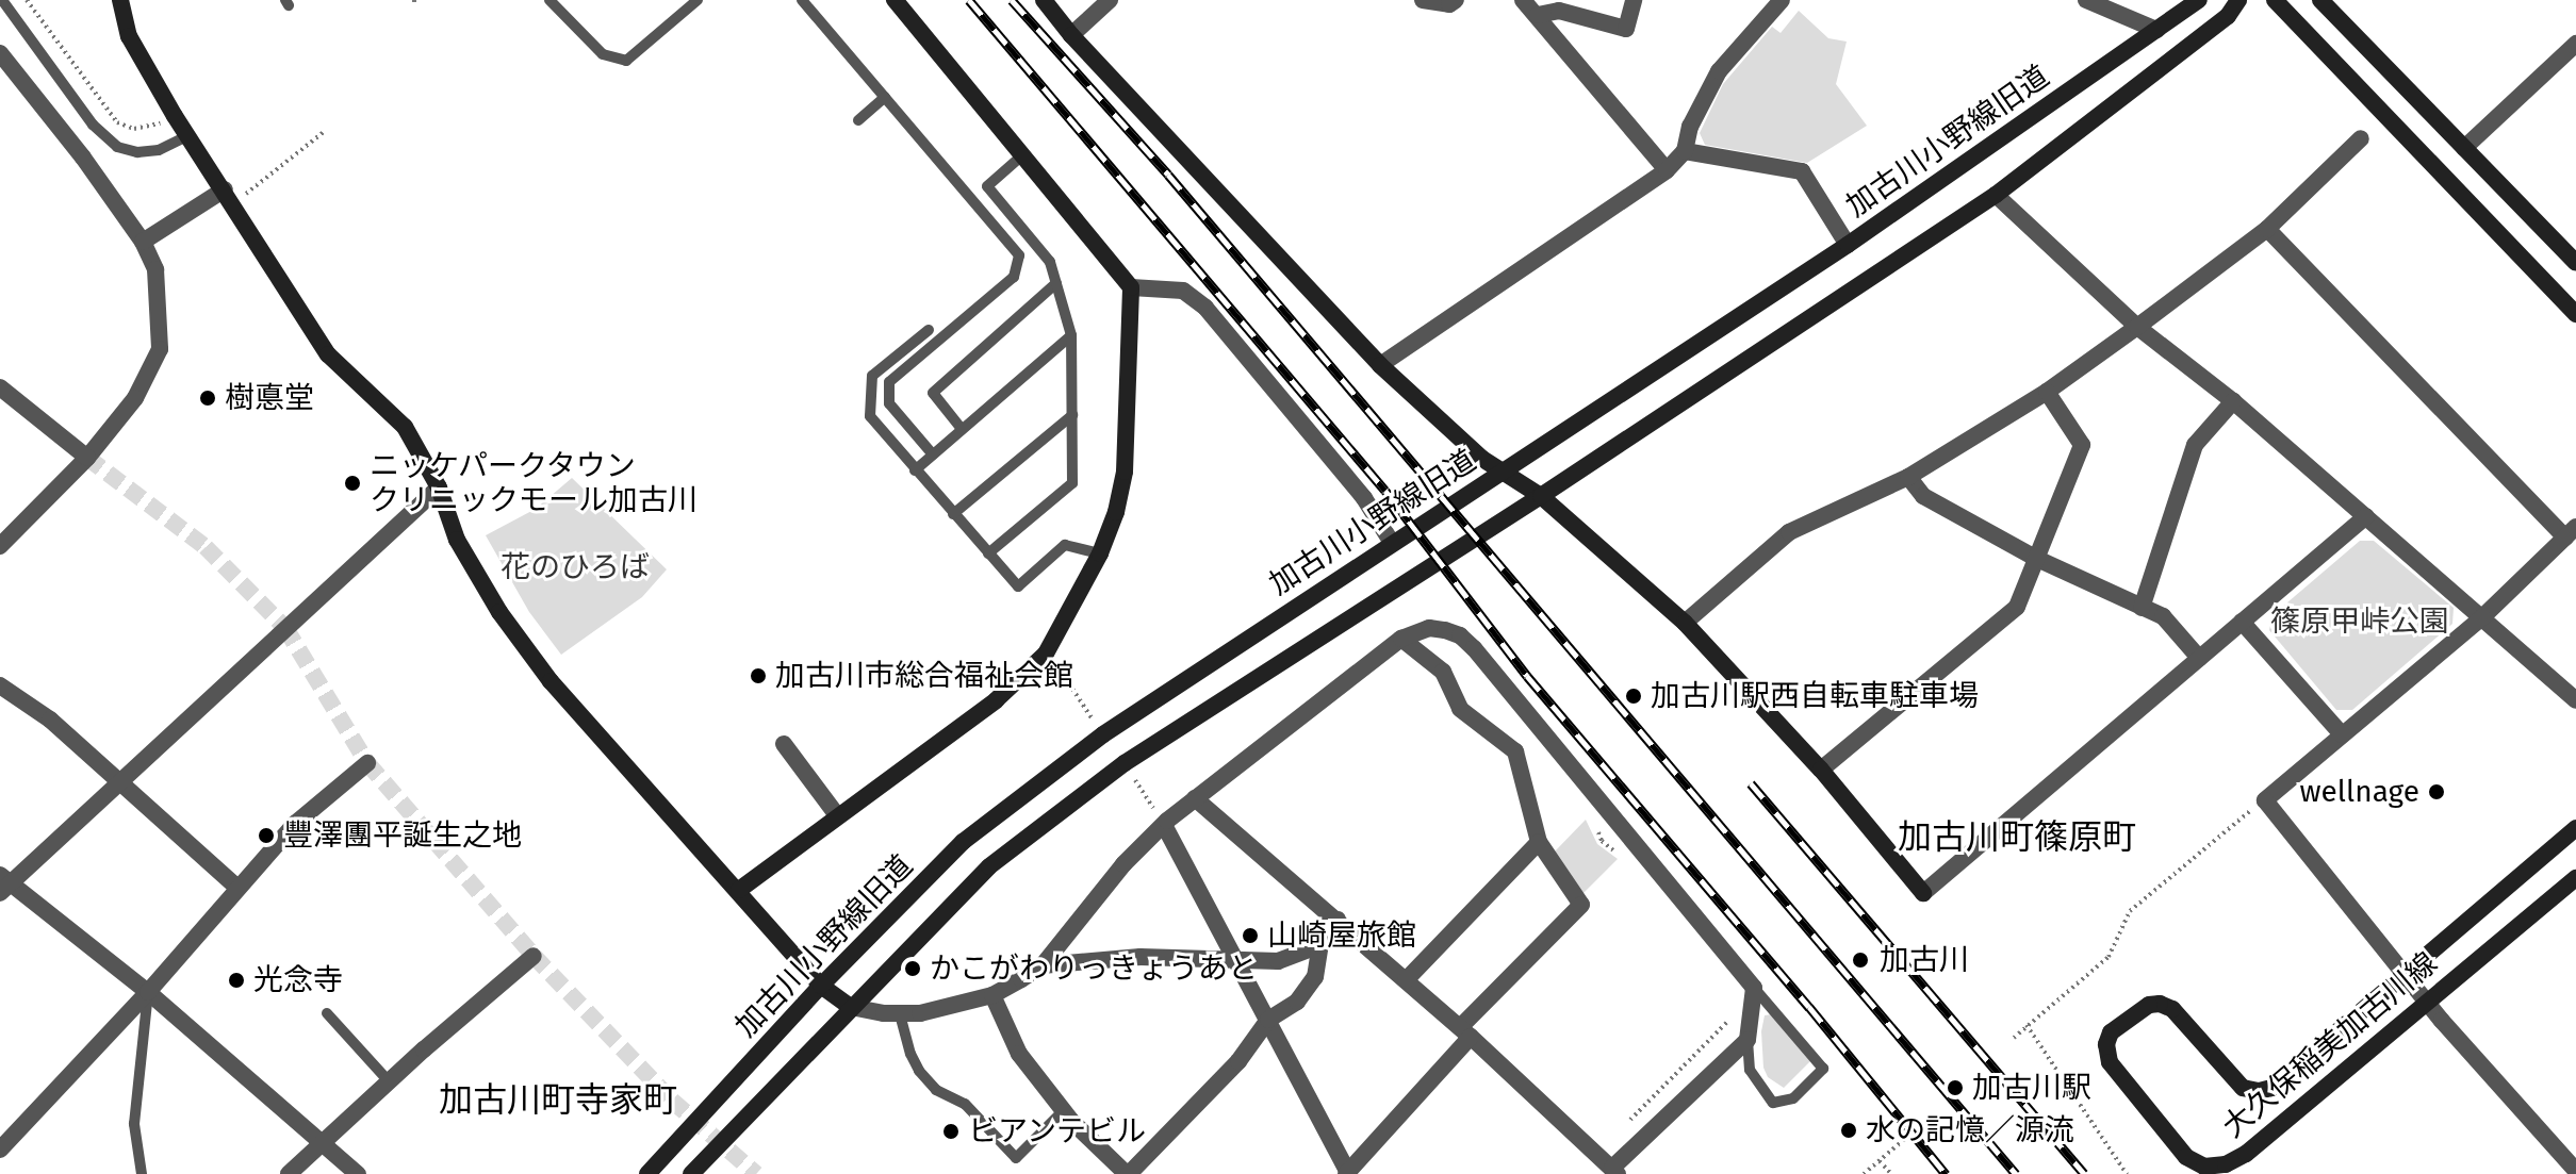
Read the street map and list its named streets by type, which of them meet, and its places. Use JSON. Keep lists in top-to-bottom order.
{
  "streets": {
    "street": ["加古川小野線旧道", "大久保稲美加古川線"]
  },
  "districts": ["加古川町篠原町", "加古川町寺家町"],
  "parks": ["花のひろば", "篠原甲峠公園"],
  "places": [
    "樹悳堂",
    "ニッケパークタウン クリニックモール加古川",
    "加古川市総合福祉会館",
    "加古川駅西自転車駐車場",
    "wellnage",
    "豐澤團平誕生之地",
    "山崎屋旅館",
    "加古川",
    "かこがわりっきょうあと",
    "光念寺",
    "加古川駅",
    "水の記憶／源流",
    "ビアンテビル"
  ]
}
